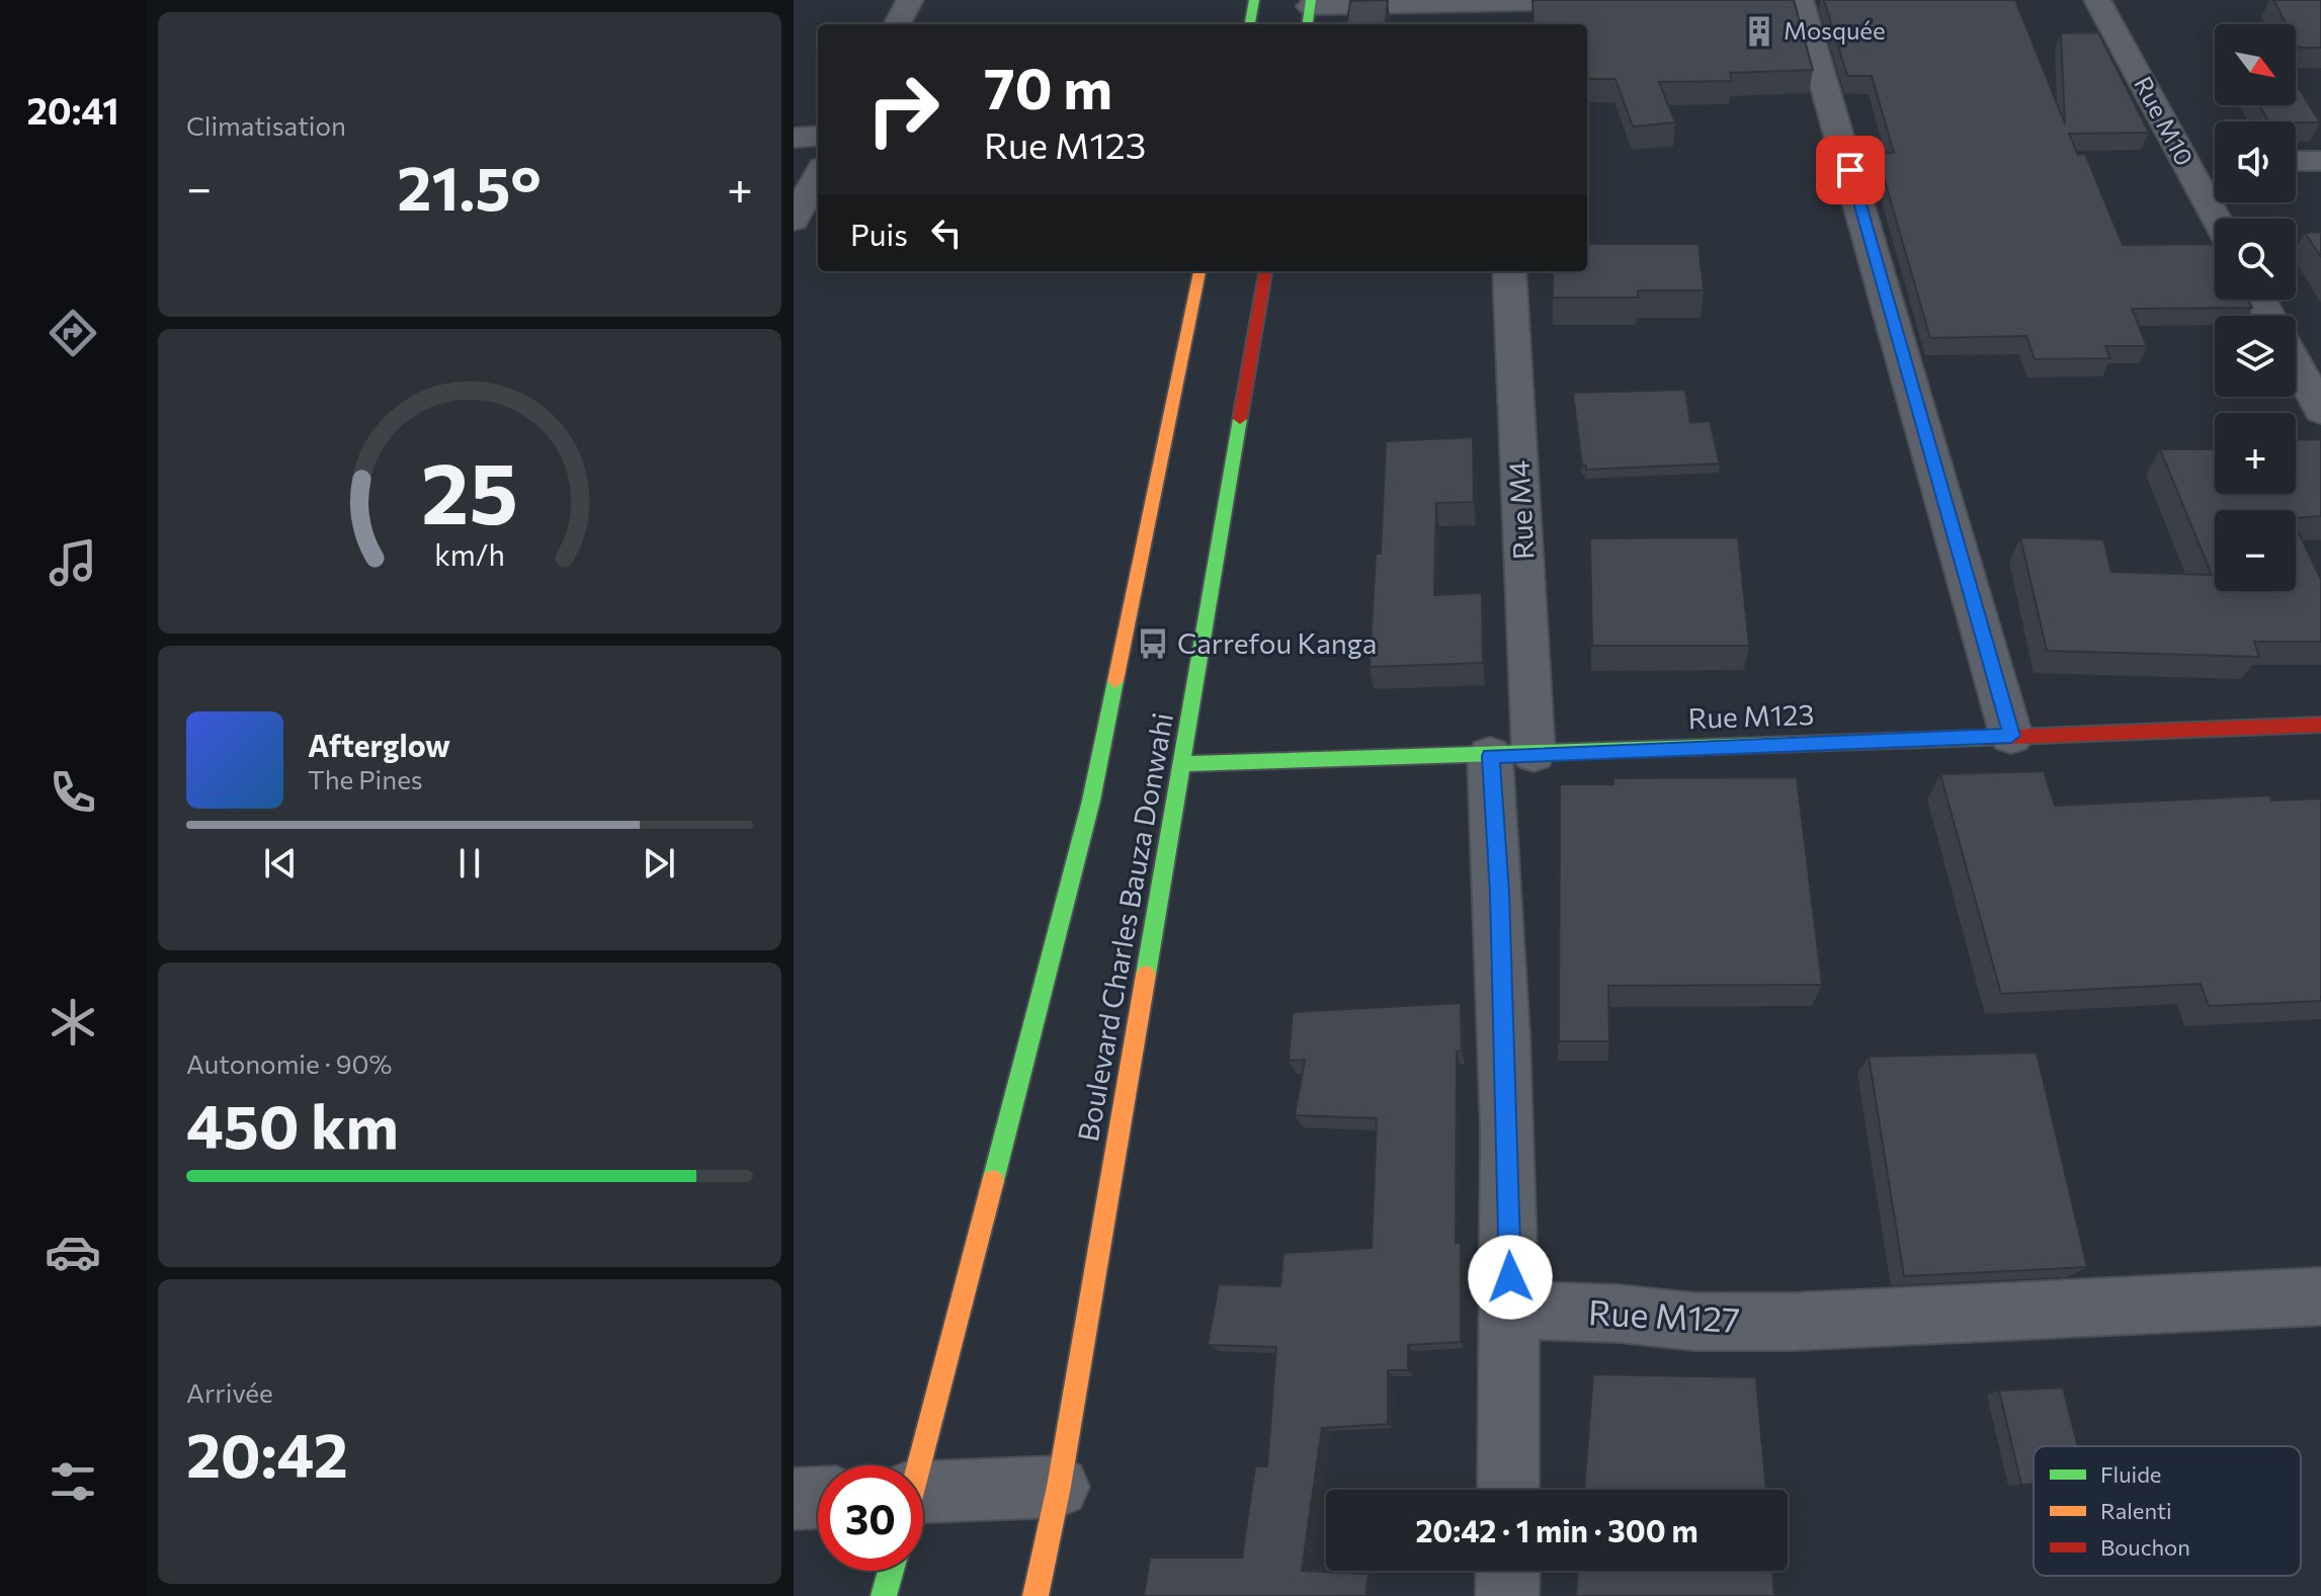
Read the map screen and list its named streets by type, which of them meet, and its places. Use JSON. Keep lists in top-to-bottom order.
{
  "streets": {
    "main road": ["Rue M123", "Boulevard Charles Bauza Donwahi"],
    "street": ["Rue M10", "Rue M4", "Rue M127"]
  },
  "crossings": [
    ["Rue M4", "Rue M123"],
    ["Rue M123", "Boulevard Charles Bauza Donwahi"]
  ],
  "places": {
    "building": ["Mosquée"],
    "bus stop": ["Carrefou Kanga"]
  },
  "legend": ["Fluide", "Ralenti", "Bouchon"],
  "north": "bottom right",
  "page": {
    "tabs": "20:41",
    "tile": [
      "Climatisation",
      ["Autonomie · 90%", "450 km"],
      ["Arrivée", "20:42"]
    ],
    "map_buttons": ["+", "−"],
    "turn": ["70 m", "Rue M123"],
    "heat": ["−", "21.5°", "+"],
    "then": "Puis",
    "song": ["Afterglow", "The Pines"],
    "limit": "30",
    "trip": "20:42 · 1 min · 300 m",
    "gauge": ["25", "km/h"]
  }
}
